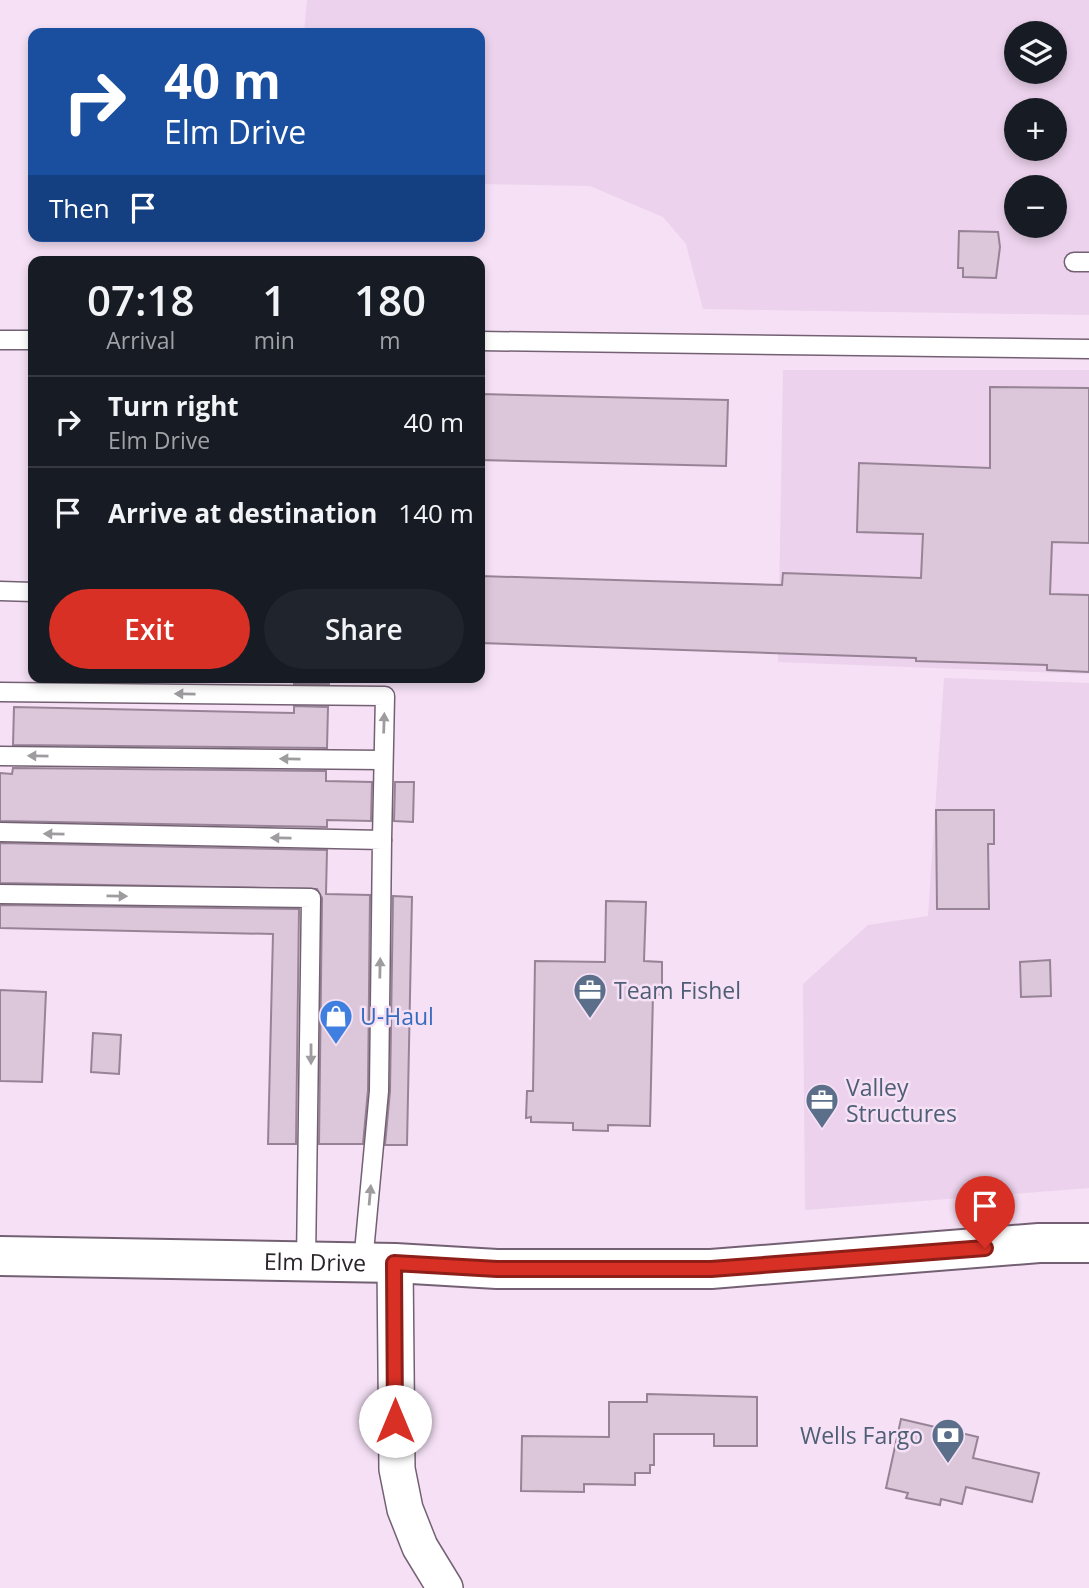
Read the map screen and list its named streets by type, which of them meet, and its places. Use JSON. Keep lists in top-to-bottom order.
{
  "streets": {
    "street": ["Elm Drive"]
  },
  "places": {
    "office": ["Team Fishel", "Valley Structures"],
    "shop": ["U-Haul"],
    "bank": ["Wells Fargo"]
  },
  "page": {
    "map_buttons": ["+", "−"],
    "turn": ["40 m", "Elm Drive"],
    "then": "Then",
    "eta": [
      "07:18",
      "Arrival",
      "1",
      "min",
      "180",
      "m"
    ],
    "list": [
      {
        "name": "Turn right",
        "note": "Elm Drive",
        "value": "40 m"
      },
      {
        "name": "Arrive at destination",
        "value": "140 m"
      }
    ],
    "buttons": ["Exit", "Share"]
  }
}
